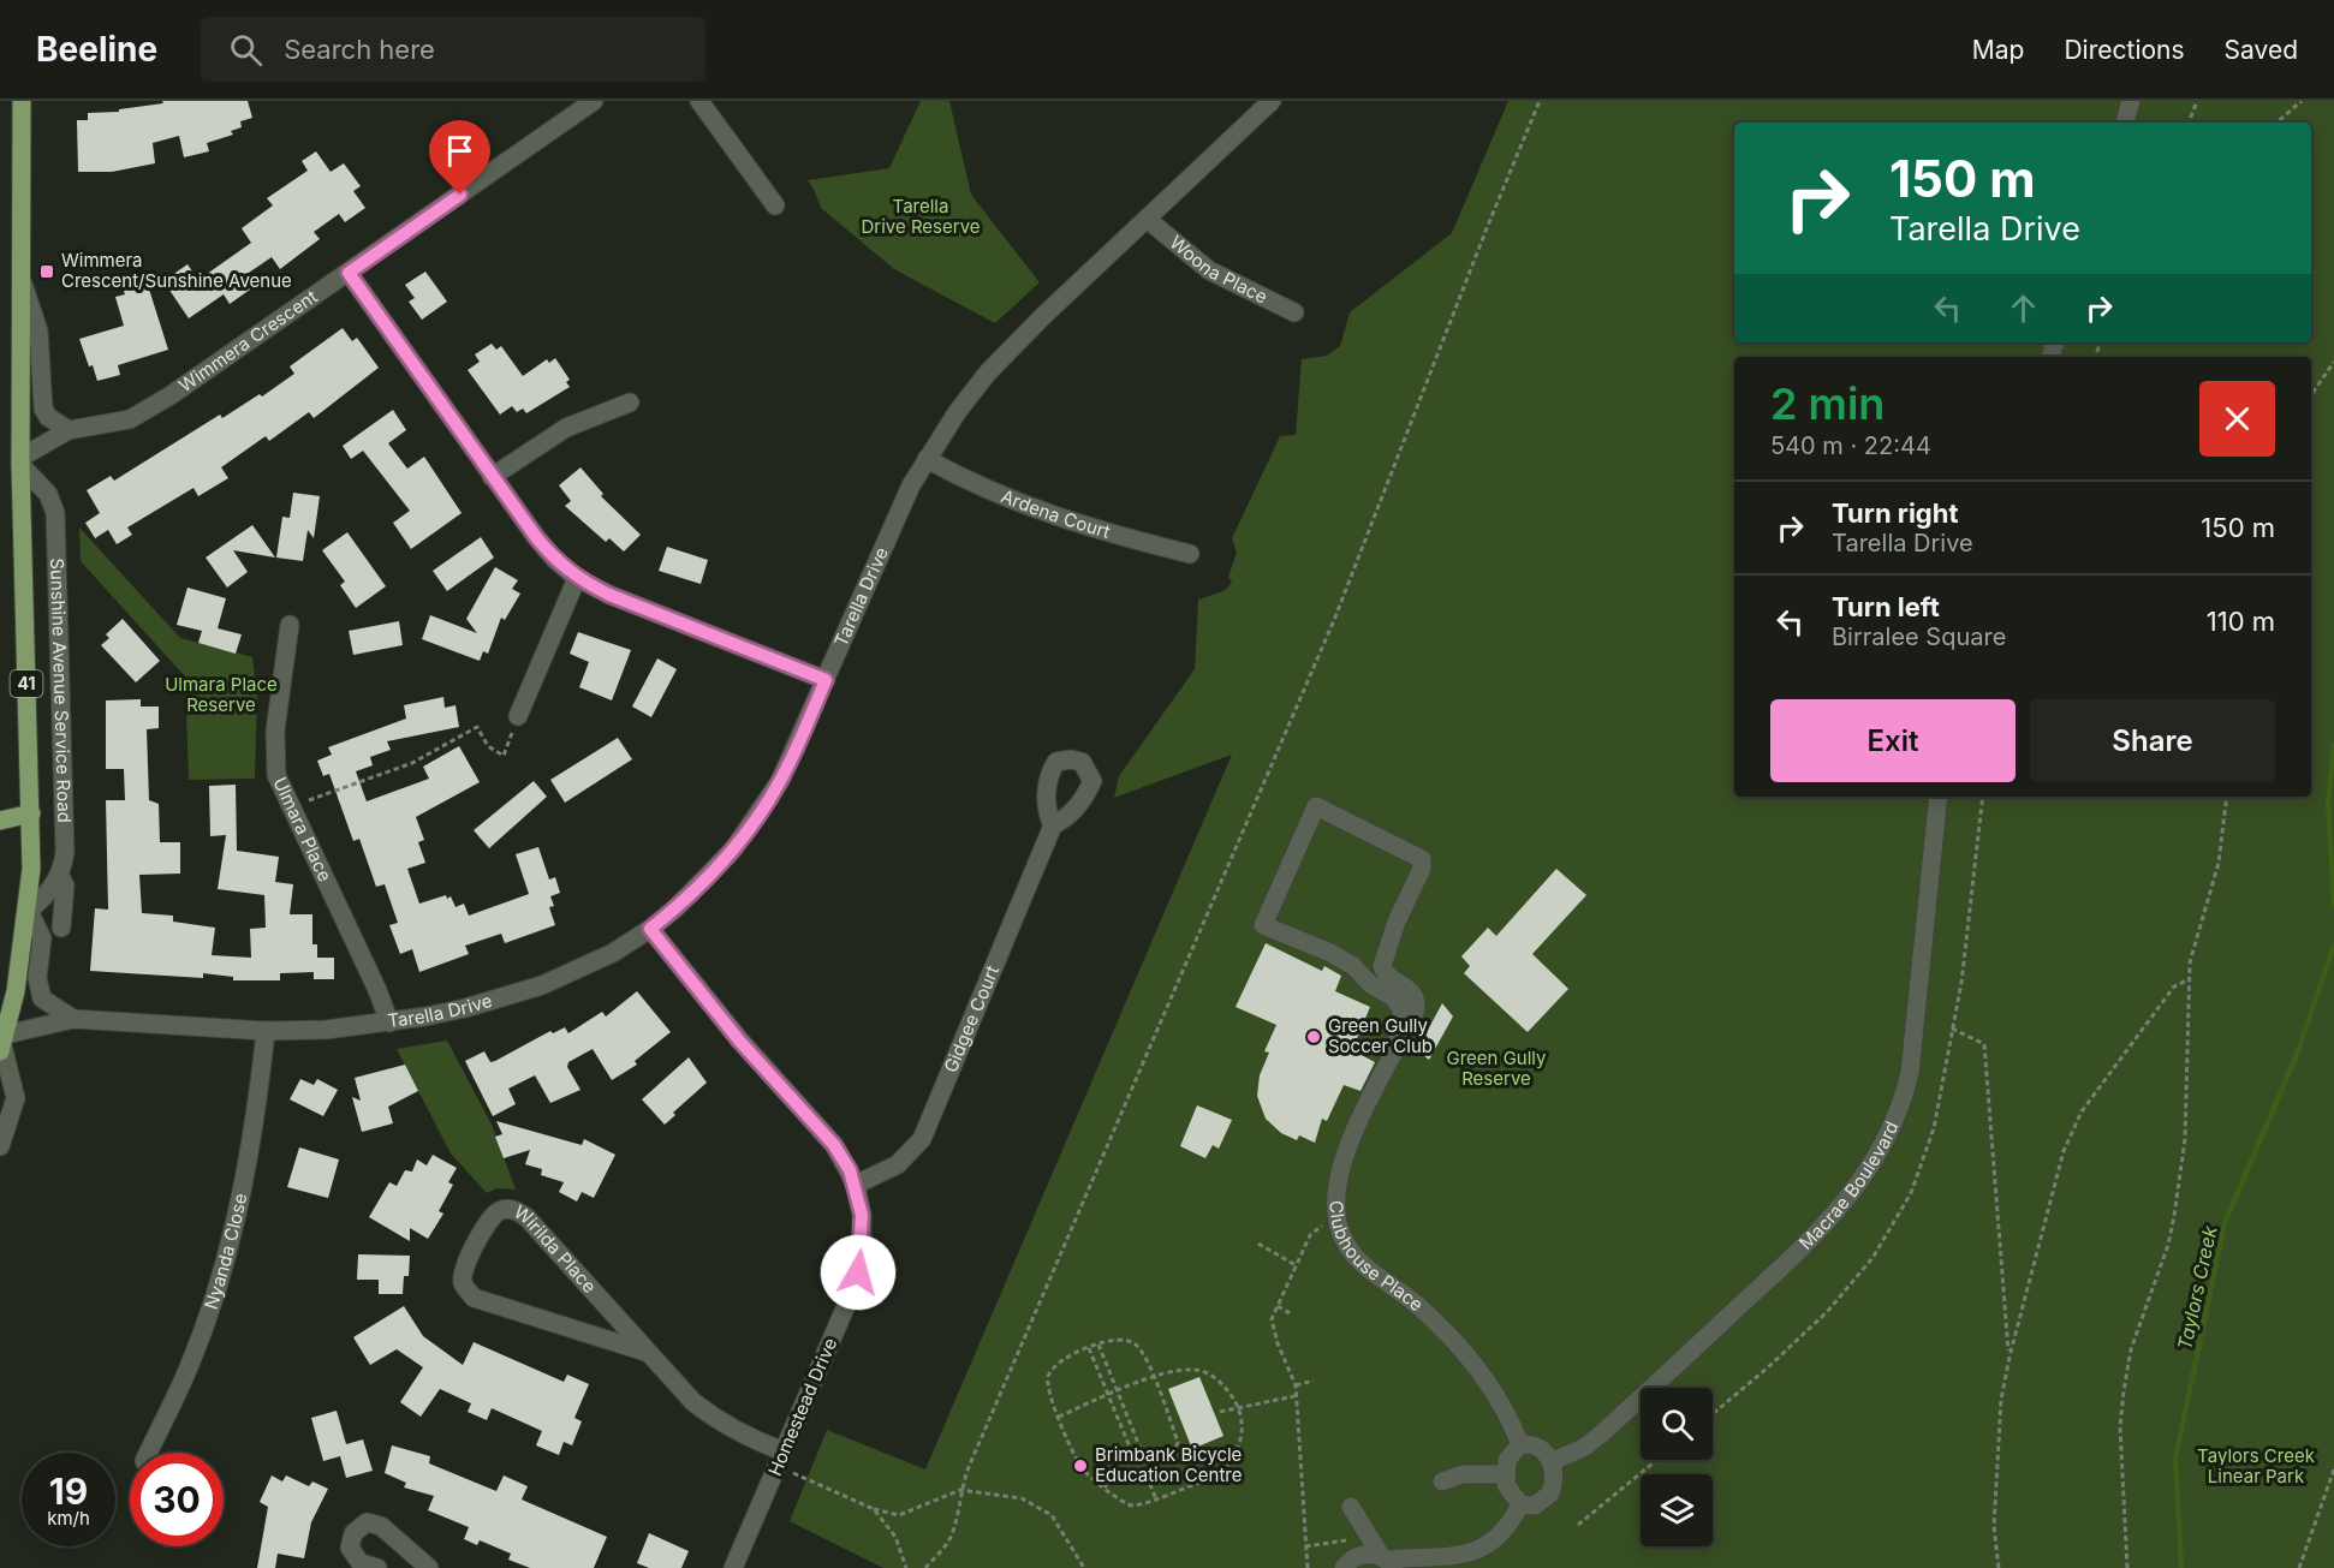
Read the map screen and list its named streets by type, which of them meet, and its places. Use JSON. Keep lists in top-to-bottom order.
{
  "streets": {
    "main road": ["41"],
    "street": [
      "Woona Place",
      "Wimmera Crescent",
      "Ardena Court",
      "Tarella Drive",
      "Sunshine Avenue Service Road",
      "Ulmara Place",
      "Gidgee Court",
      "Macrae Boulevard",
      "Nyanda Close",
      "Wirilda Place",
      "Clubhouse Place",
      "Homestead Drive"
    ]
  },
  "crossings": [
    ["Woona Place", "Tarella Drive"],
    ["Ardena Court", "Tarella Drive"],
    ["Tarella Drive", "41"],
    ["Tarella Drive", "Ulmara Place"],
    ["Tarella Drive", "Nyanda Close"],
    ["Tarella Drive", "Homestead Drive"],
    ["41", "Sunshine Avenue Service Road"],
    ["Gidgee Court", "Homestead Drive"],
    ["Macrae Boulevard", "Clubhouse Place"],
    ["Wirilda Place", "Homestead Drive"]
  ],
  "water": ["Taylors Creek"],
  "parks": [
    "Tarella Drive Reserve",
    "Ulmara Place Reserve",
    "Green Gully Reserve",
    "Taylors Creek Linear Park"
  ],
  "places": {
    "transit": ["Wimmera Crescent/Sunshine Avenue"],
    "other": ["Green Gully Soccer Club", "Brimbank Bicycle Education Centre"]
  },
  "page": {
    "header": "Beeline",
    "search": "Search here",
    "nav": ["Map", "Directions", "Saved"],
    "turn": ["150 m", "Tarella Drive"],
    "heading": ["2 min", "540 m · 22:44"],
    "list": [
      {
        "name": "Turn right",
        "note": "Tarella Drive",
        "value": "150 m"
      },
      {
        "name": "Turn left",
        "note": "Birralee Square",
        "value": "110 m"
      }
    ],
    "buttons": ["Exit", "Share"],
    "speed": "19 km/h",
    "limit": "30"
  }
}
